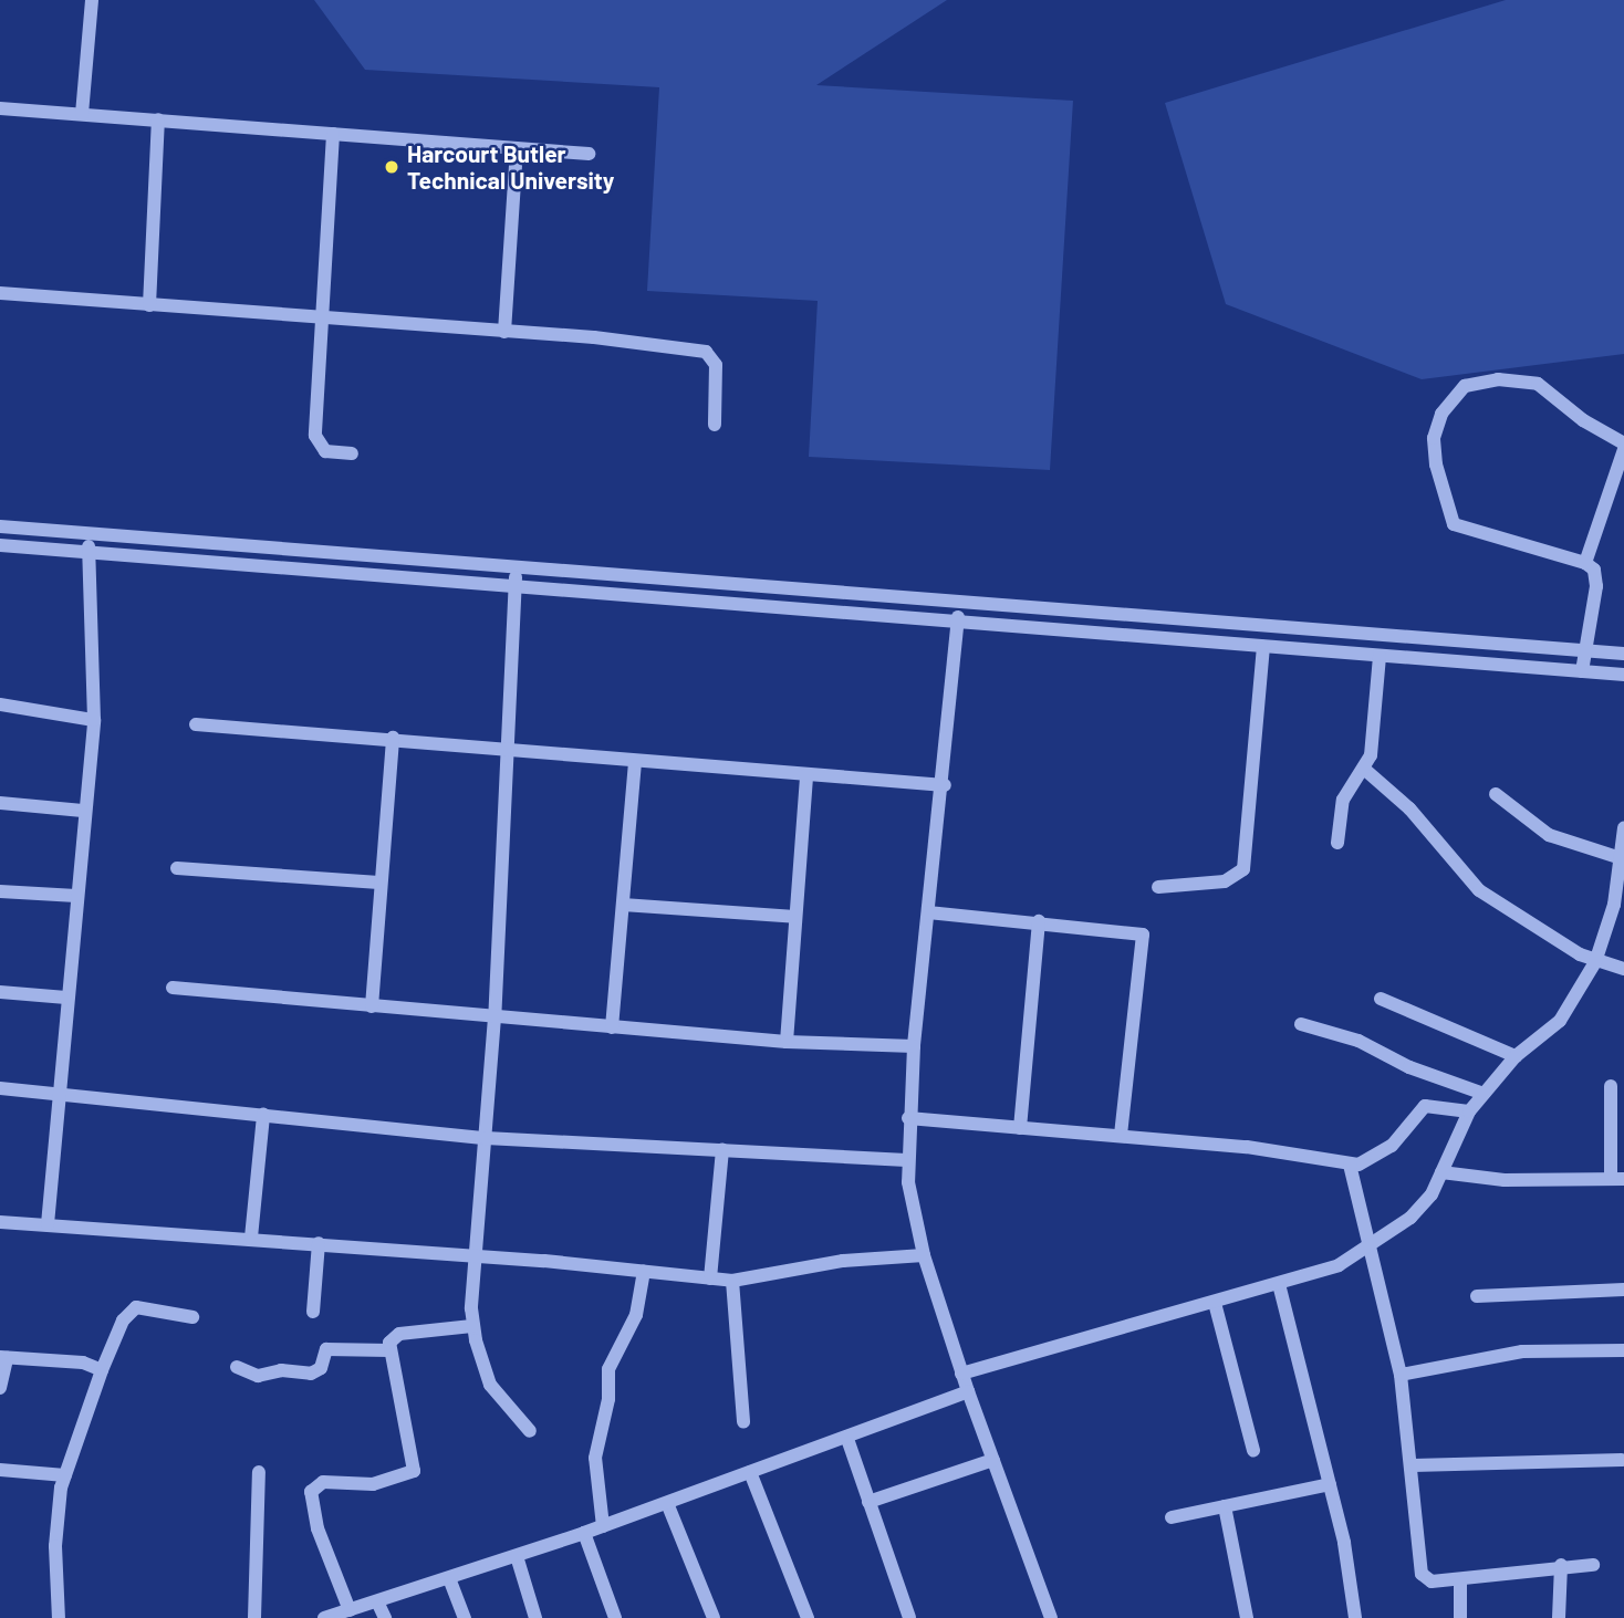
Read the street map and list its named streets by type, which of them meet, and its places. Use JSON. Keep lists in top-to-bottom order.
{
  "places": ["Harcourt Butler Technical University"]
}
